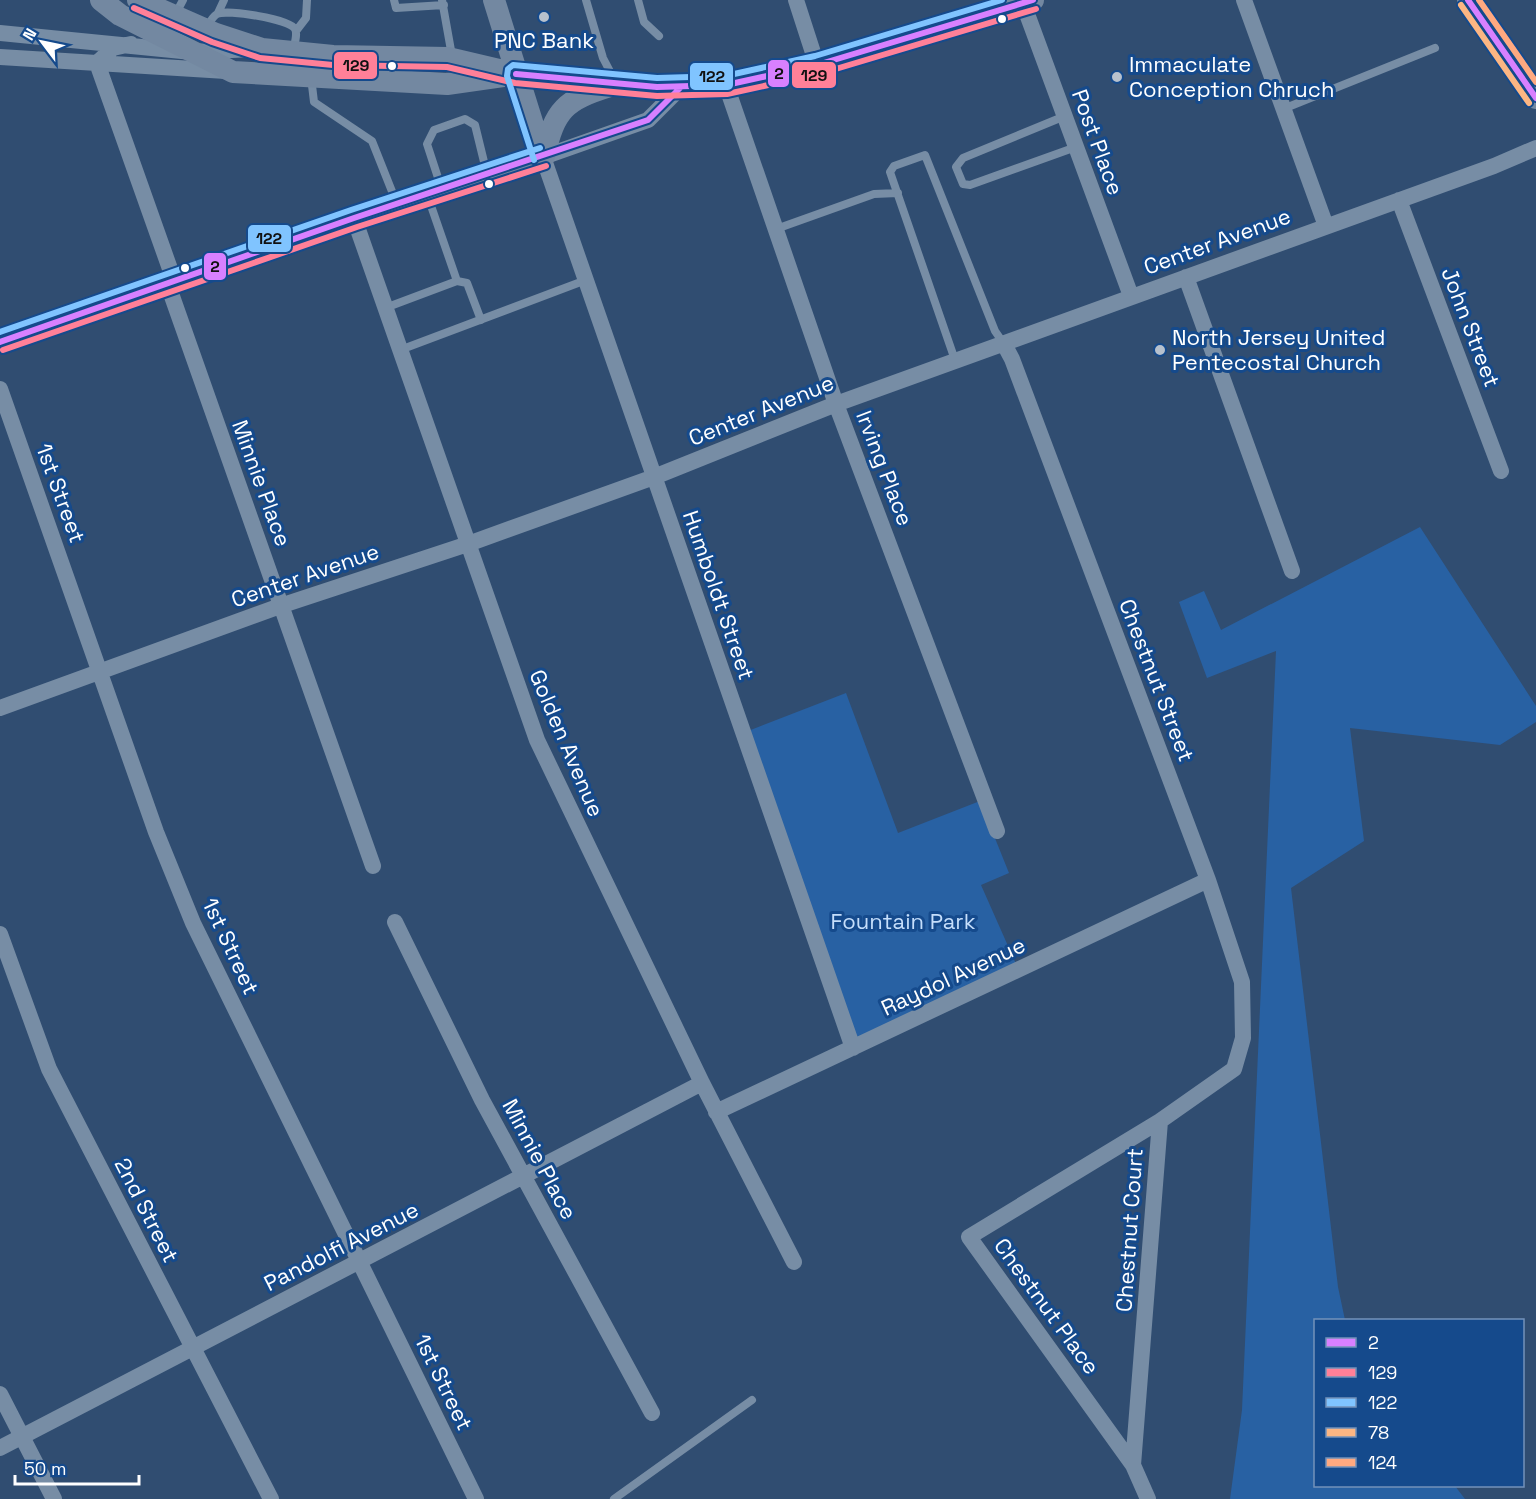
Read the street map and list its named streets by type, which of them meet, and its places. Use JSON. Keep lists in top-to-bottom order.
{
  "streets": {
    "street": [
      "Post Place",
      "Center Avenue",
      "John Street",
      "Irving Place",
      "Minnie Place",
      "1st Street",
      "Humboldt Street",
      "Chestnut Street",
      "Golden Avenue",
      "Raydol Avenue",
      "2nd Street",
      "Chestnut Court",
      "Pandolfi Avenue",
      "Chestnut Place"
    ]
  },
  "crossings": [
    ["Post Place", "Center Avenue"],
    ["Center Avenue", "John Street"],
    ["Center Avenue", "Irving Place"],
    ["Center Avenue", "Minnie Place"],
    ["Center Avenue", "1st Street"],
    ["Center Avenue", "Humboldt Street"],
    ["Center Avenue", "Chestnut Street"],
    ["Center Avenue", "Golden Avenue"],
    ["Minnie Place", "Pandolfi Avenue"],
    ["1st Street", "Pandolfi Avenue"],
    ["Humboldt Street", "Raydol Avenue"],
    ["Chestnut Street", "Raydol Avenue"],
    ["Chestnut Street", "Chestnut Court"],
    ["Golden Avenue", "Raydol Avenue"],
    ["Golden Avenue", "Pandolfi Avenue"],
    ["2nd Street", "Pandolfi Avenue"],
    ["Chestnut Court", "Chestnut Place"]
  ],
  "parks": ["Fountain Park"],
  "places": ["PNC Bank", "Immaculate Conception Chruch", "North Jersey United Pentecostal Church"],
  "lines": [
    "transit line 2",
    "transit line 122",
    "transit line 124",
    "transit line 78",
    "transit line 129"
  ],
  "legend": [
    "2",
    "129",
    "122",
    "78",
    "124"
  ],
  "scale_bar": "50 m",
  "north": "top left"
}
